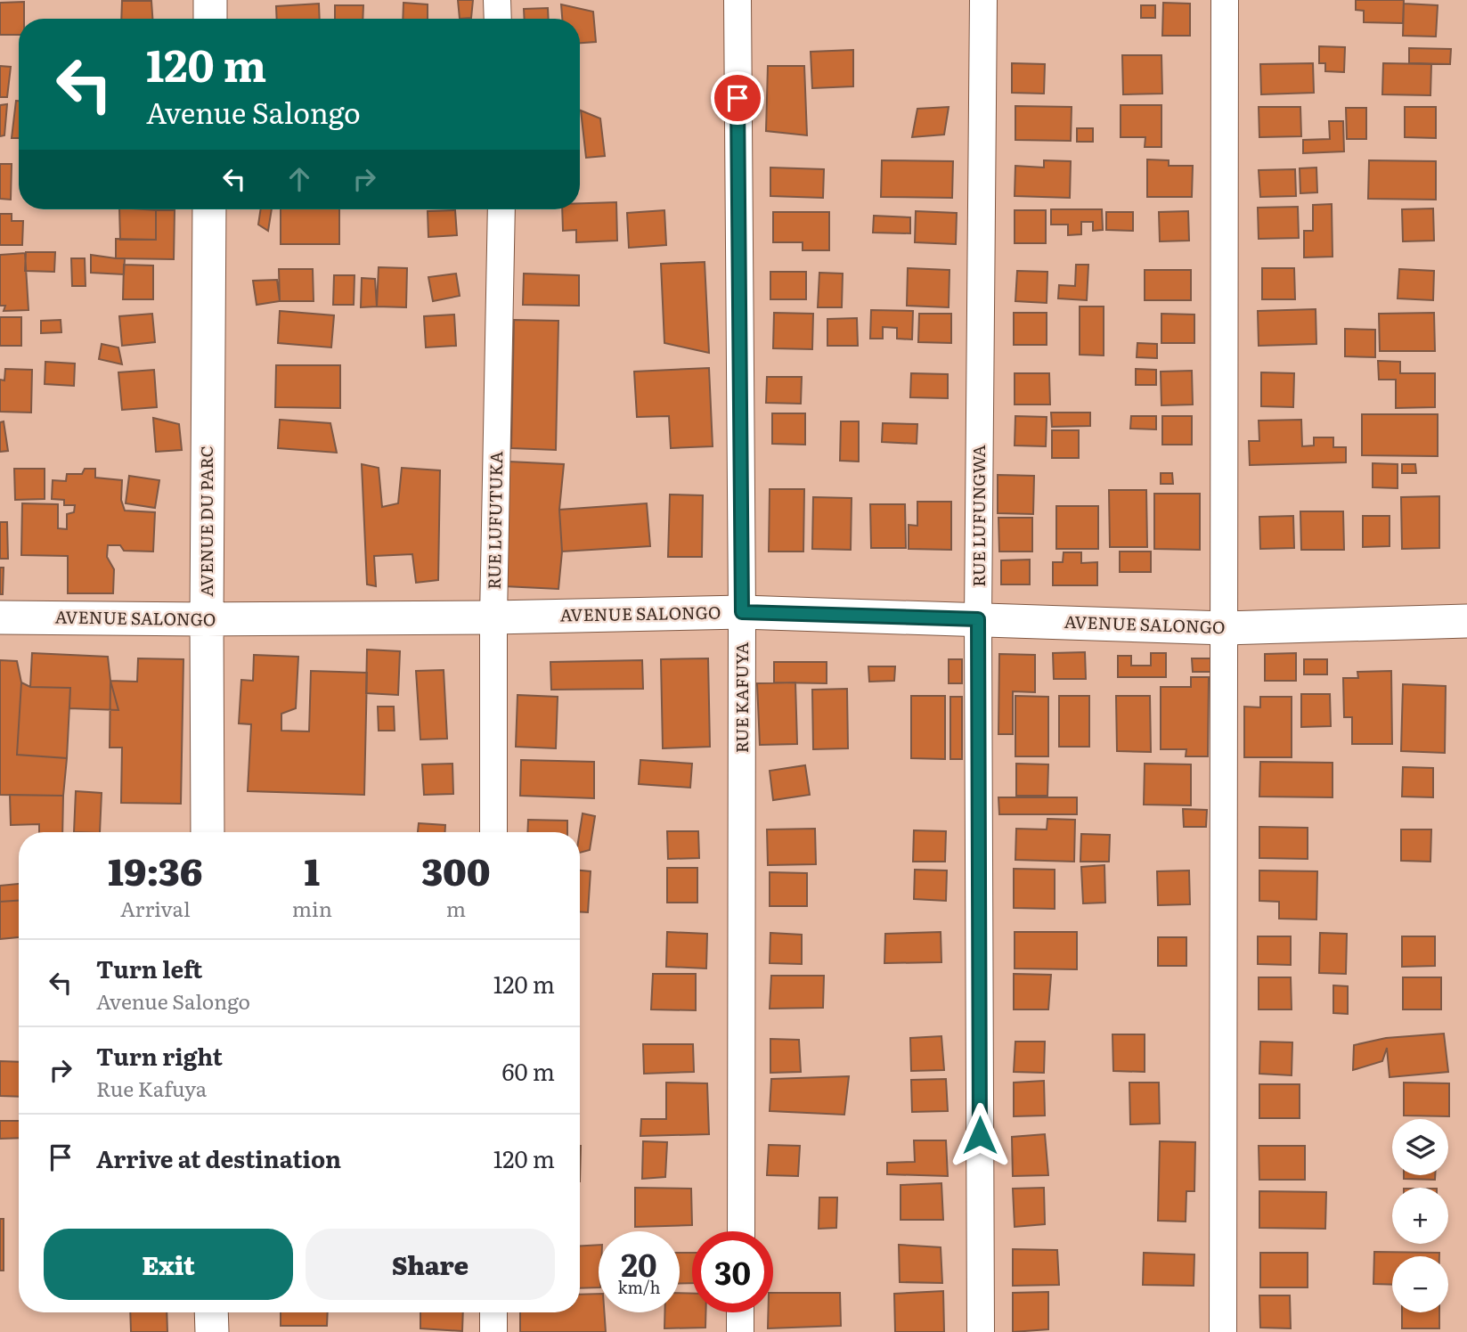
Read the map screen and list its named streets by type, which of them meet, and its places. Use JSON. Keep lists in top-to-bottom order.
{
  "streets": {
    "street": [
      "RUE LUFUNGWA",
      "RUE LUFUTUKA",
      "AVENUE DU PARC",
      "AVENUE SALONGO",
      "RUE KAFUYA"
    ]
  },
  "crossings": [
    ["RUE LUFUNGWA", "AVENUE SALONGO"],
    ["RUE LUFUTUKA", "AVENUE SALONGO"],
    ["AVENUE DU PARC", "AVENUE SALONGO"],
    ["AVENUE SALONGO", "RUE KAFUYA"]
  ],
  "page": {
    "turn": ["120 m", "Avenue Salongo"],
    "eta": [
      "19:36",
      "Arrival",
      "1",
      "min",
      "300",
      "m"
    ],
    "list": [
      {
        "name": "Turn left",
        "note": "Avenue Salongo",
        "value": "120 m"
      },
      {
        "name": "Turn right",
        "note": "Rue Kafuya",
        "value": "60 m"
      },
      {
        "name": "Arrive at destination",
        "value": "120 m"
      }
    ],
    "map_buttons": ["+", "−"],
    "buttons": ["Exit", "Share"],
    "speed": "20 km/h",
    "limit": "30"
  }
}
